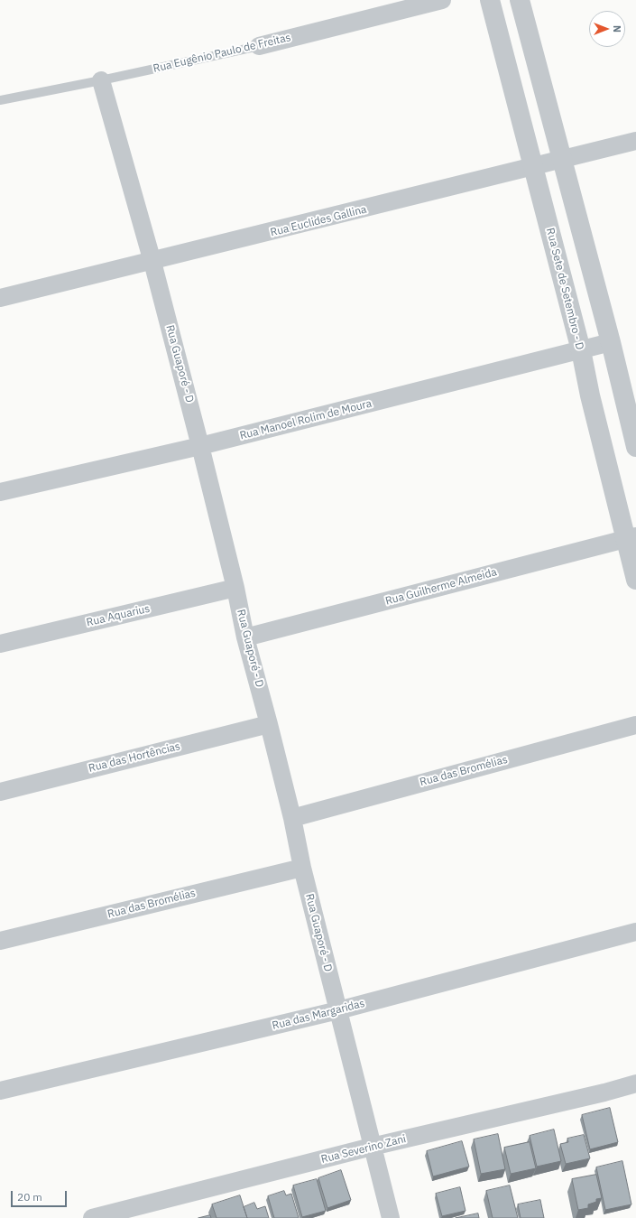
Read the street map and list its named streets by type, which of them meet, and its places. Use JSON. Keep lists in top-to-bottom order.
{
  "streets": {
    "street": [
      "Rua Eugênio Paulo de Freitas",
      "Rua Euclides Gallina",
      "Rua Sete de Setembro - D",
      "Rua Guaporé - D",
      "Rua Manoel Rolim de Moura",
      "Rua Guilherme Almeida",
      "Rua Aquarius",
      "Rua das Hortências",
      "Rua das Bromélias",
      "Rua das Margaridas",
      "Rua Severino Zani"
    ]
  },
  "crossings": [
    ["Rua Eugênio Paulo de Freitas", "Rua Guaporé - D"],
    ["Rua Euclides Gallina", "Rua Sete de Setembro - D"],
    ["Rua Euclides Gallina", "Rua Guaporé - D"],
    ["Rua Sete de Setembro - D", "Rua Manoel Rolim de Moura"],
    ["Rua Sete de Setembro - D", "Rua Guilherme Almeida"],
    ["Rua Guaporé - D", "Rua Manoel Rolim de Moura"],
    ["Rua Guaporé - D", "Rua Guilherme Almeida"],
    ["Rua Guaporé - D", "Rua Aquarius"],
    ["Rua Guaporé - D", "Rua das Hortências"],
    ["Rua Guaporé - D", "Rua das Bromélias"],
    ["Rua Guaporé - D", "Rua das Margaridas"],
    ["Rua Guaporé - D", "Rua Severino Zani"]
  ],
  "scale_bar": "20 m",
  "north": "right"
}
